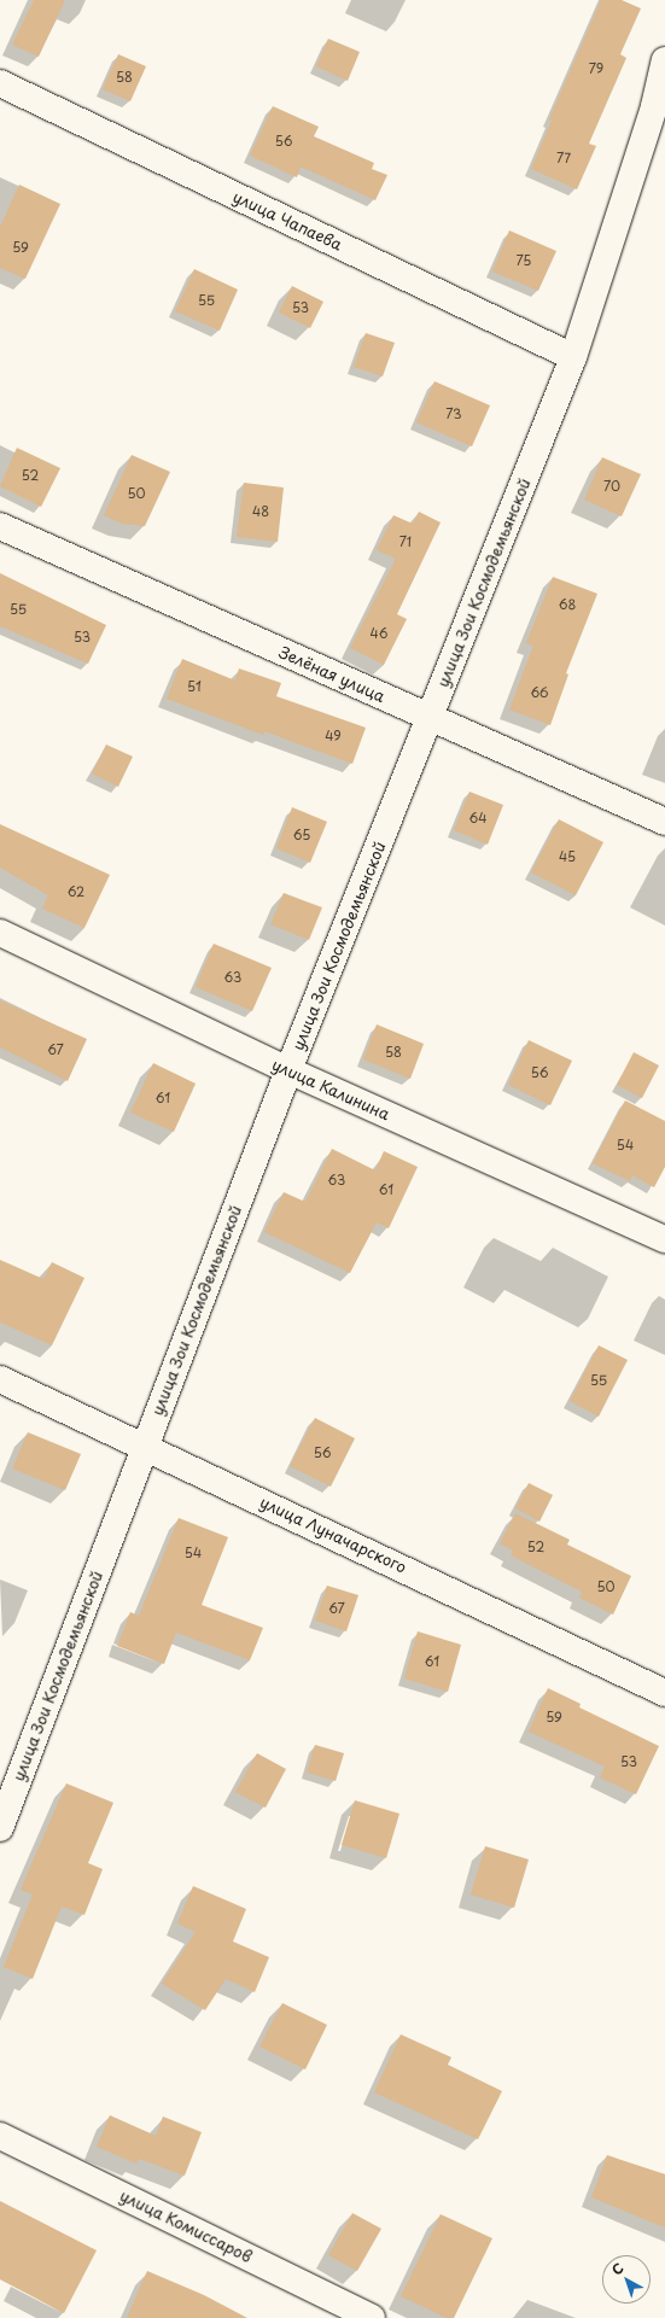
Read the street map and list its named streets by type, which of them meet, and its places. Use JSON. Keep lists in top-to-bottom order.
{
  "streets": {
    "street": [
      "улица Чапаева",
      "улица Зои Космодемьянской",
      "Зелёная улица",
      "улица Калинина",
      "улица Луначарского",
      "улица Комиссаров"
    ]
  },
  "crossings": [
    ["улица Чапаева", "улица Зои Космодемьянской"],
    ["улица Зои Космодемьянской", "Зелёная улица"],
    ["улица Зои Космодемьянской", "улица Калинина"],
    ["улица Зои Космодемьянской", "улица Луначарского"]
  ],
  "house_numbers": [
    "79",
    "58",
    "56",
    "77",
    "59",
    "75",
    "55",
    "53",
    "73",
    "52",
    "70",
    "50",
    "48",
    "71",
    "68",
    "55",
    "46",
    "53",
    "51",
    "66",
    "49",
    "64",
    "65",
    "45",
    "62",
    "63",
    "67",
    "58",
    "56",
    "61",
    "54",
    "63",
    "61",
    "55",
    "56",
    "52",
    "54",
    "50",
    "67",
    "61",
    "59",
    "53"
  ],
  "north": "top left"
}
